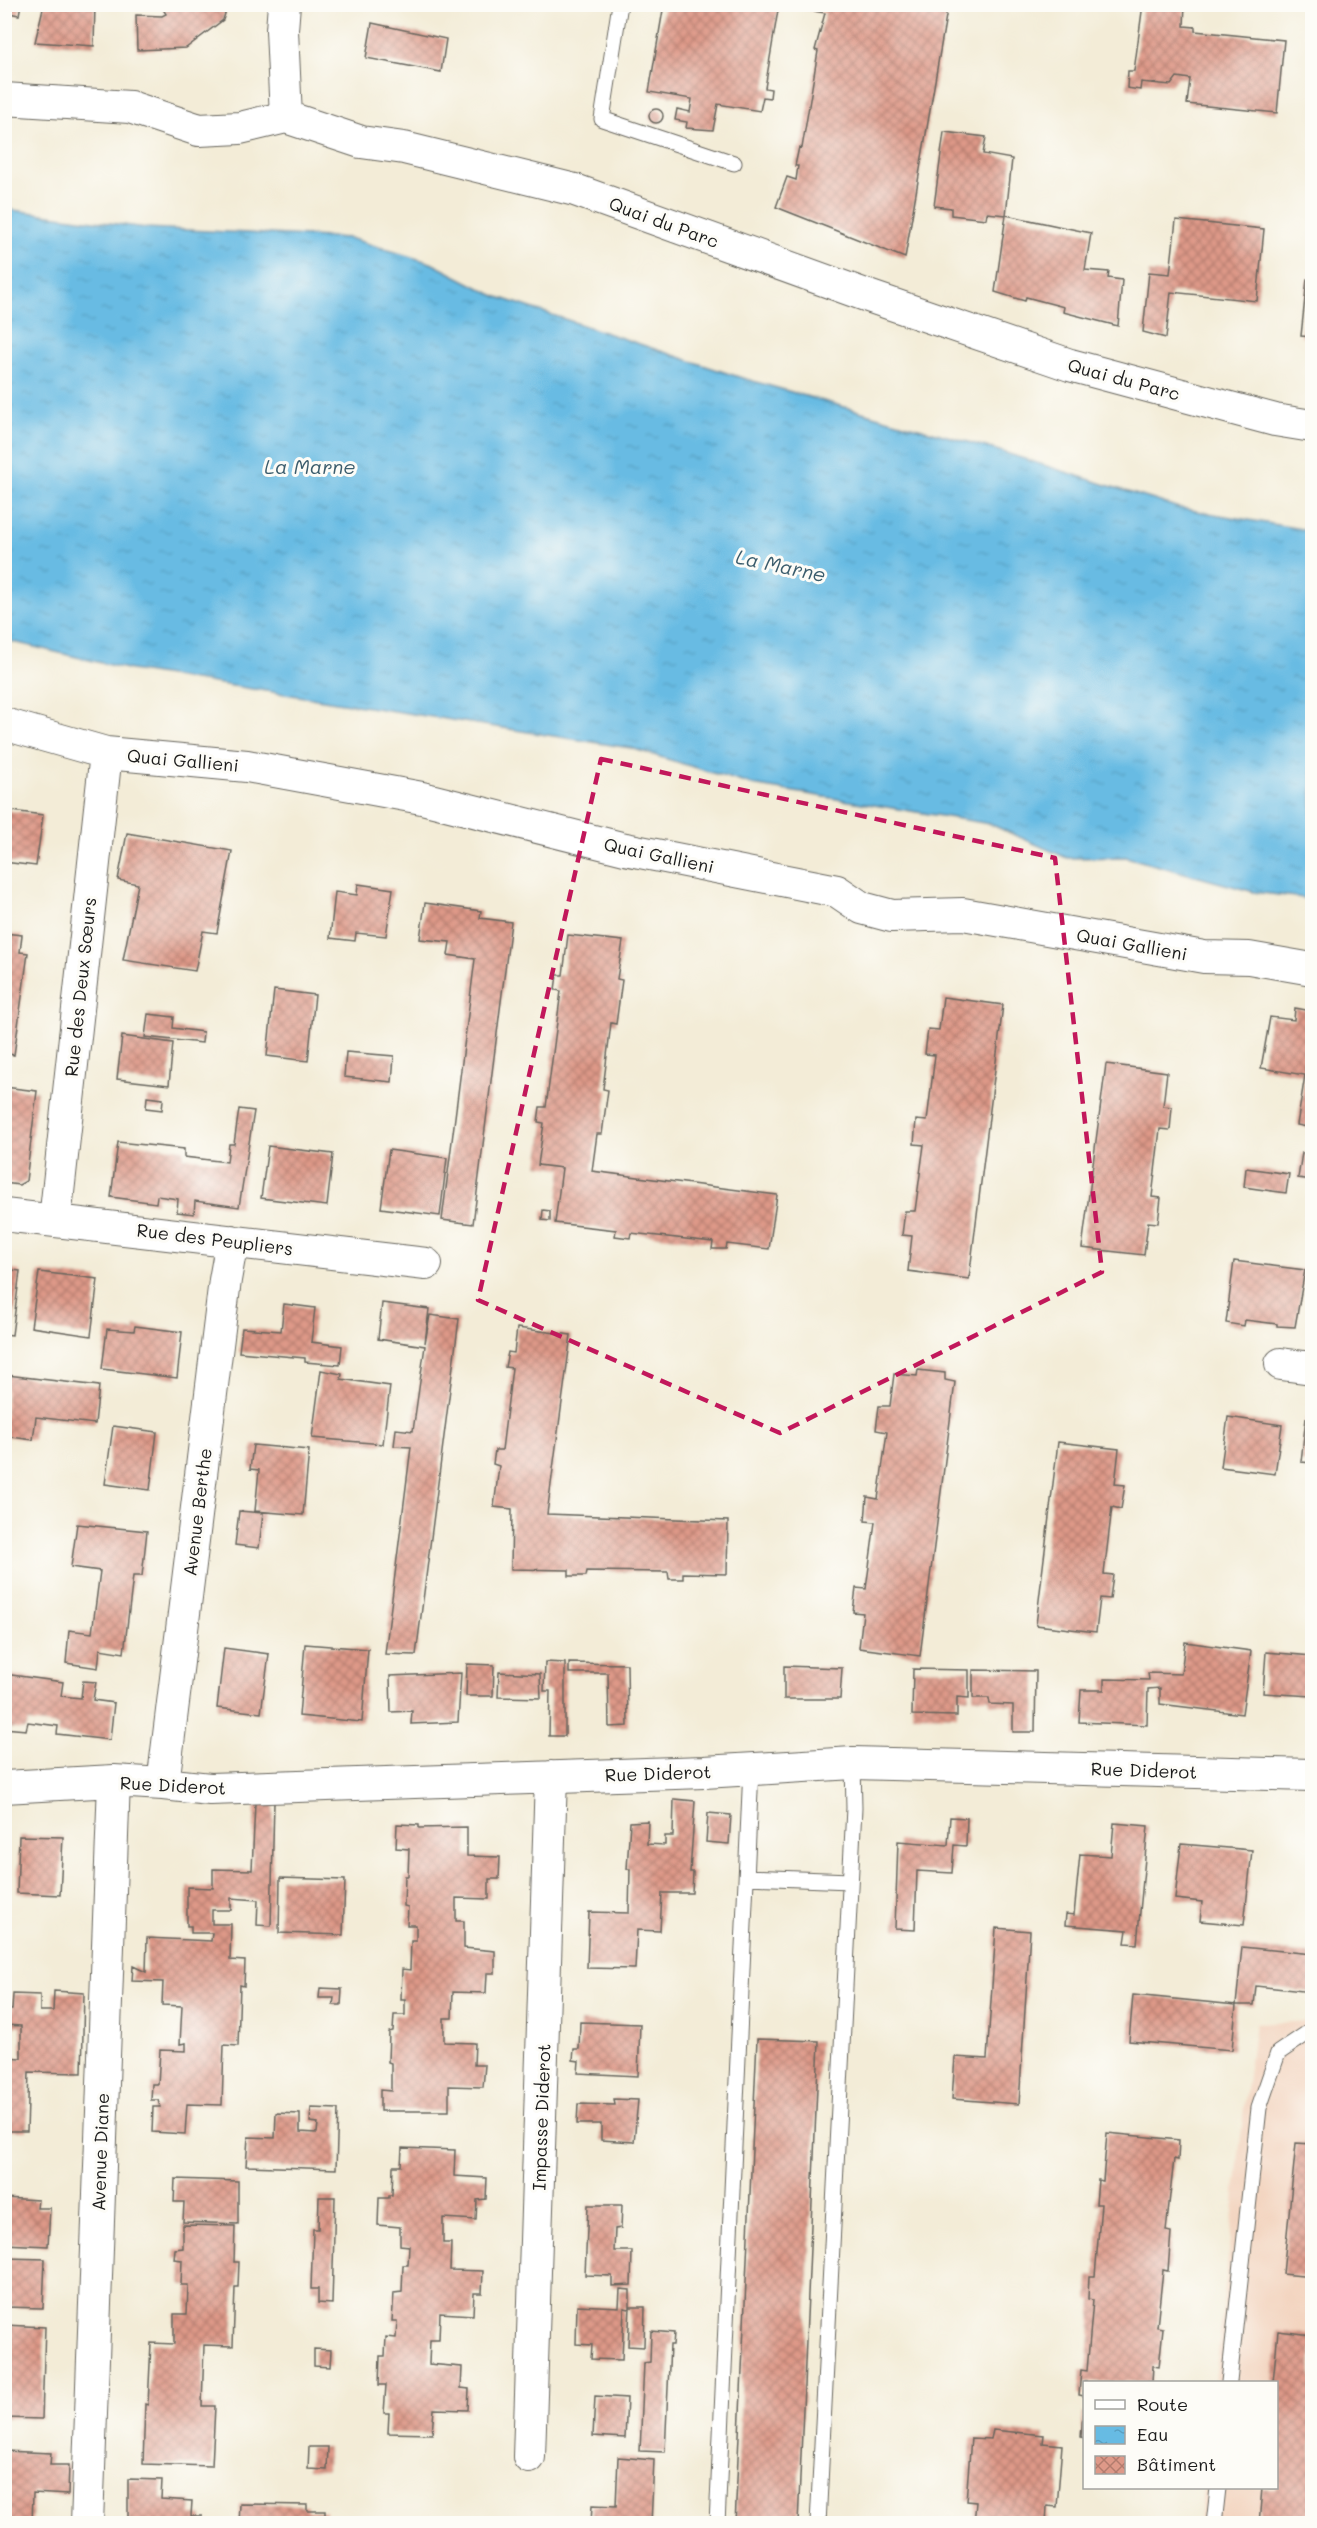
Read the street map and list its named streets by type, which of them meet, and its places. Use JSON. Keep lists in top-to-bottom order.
{
  "streets": {
    "street": [
      "Quai du Parc",
      "Quai Gallieni",
      "Rue des Deux Sœurs",
      "Rue des Peupliers",
      "Avenue Berthe",
      "Rue Diderot",
      "Impasse Diderot",
      "Avenue Diane"
    ]
  },
  "crossings": [
    ["Quai Gallieni", "Rue des Deux Sœurs"],
    ["Rue des Deux Sœurs", "Rue des Peupliers"],
    ["Rue des Peupliers", "Avenue Berthe"],
    ["Avenue Berthe", "Rue Diderot"],
    ["Rue Diderot", "Impasse Diderot"],
    ["Rue Diderot", "Avenue Diane"]
  ],
  "water": ["La Marne"],
  "legend": ["Route", "Eau", "Bâtiment"]
}
